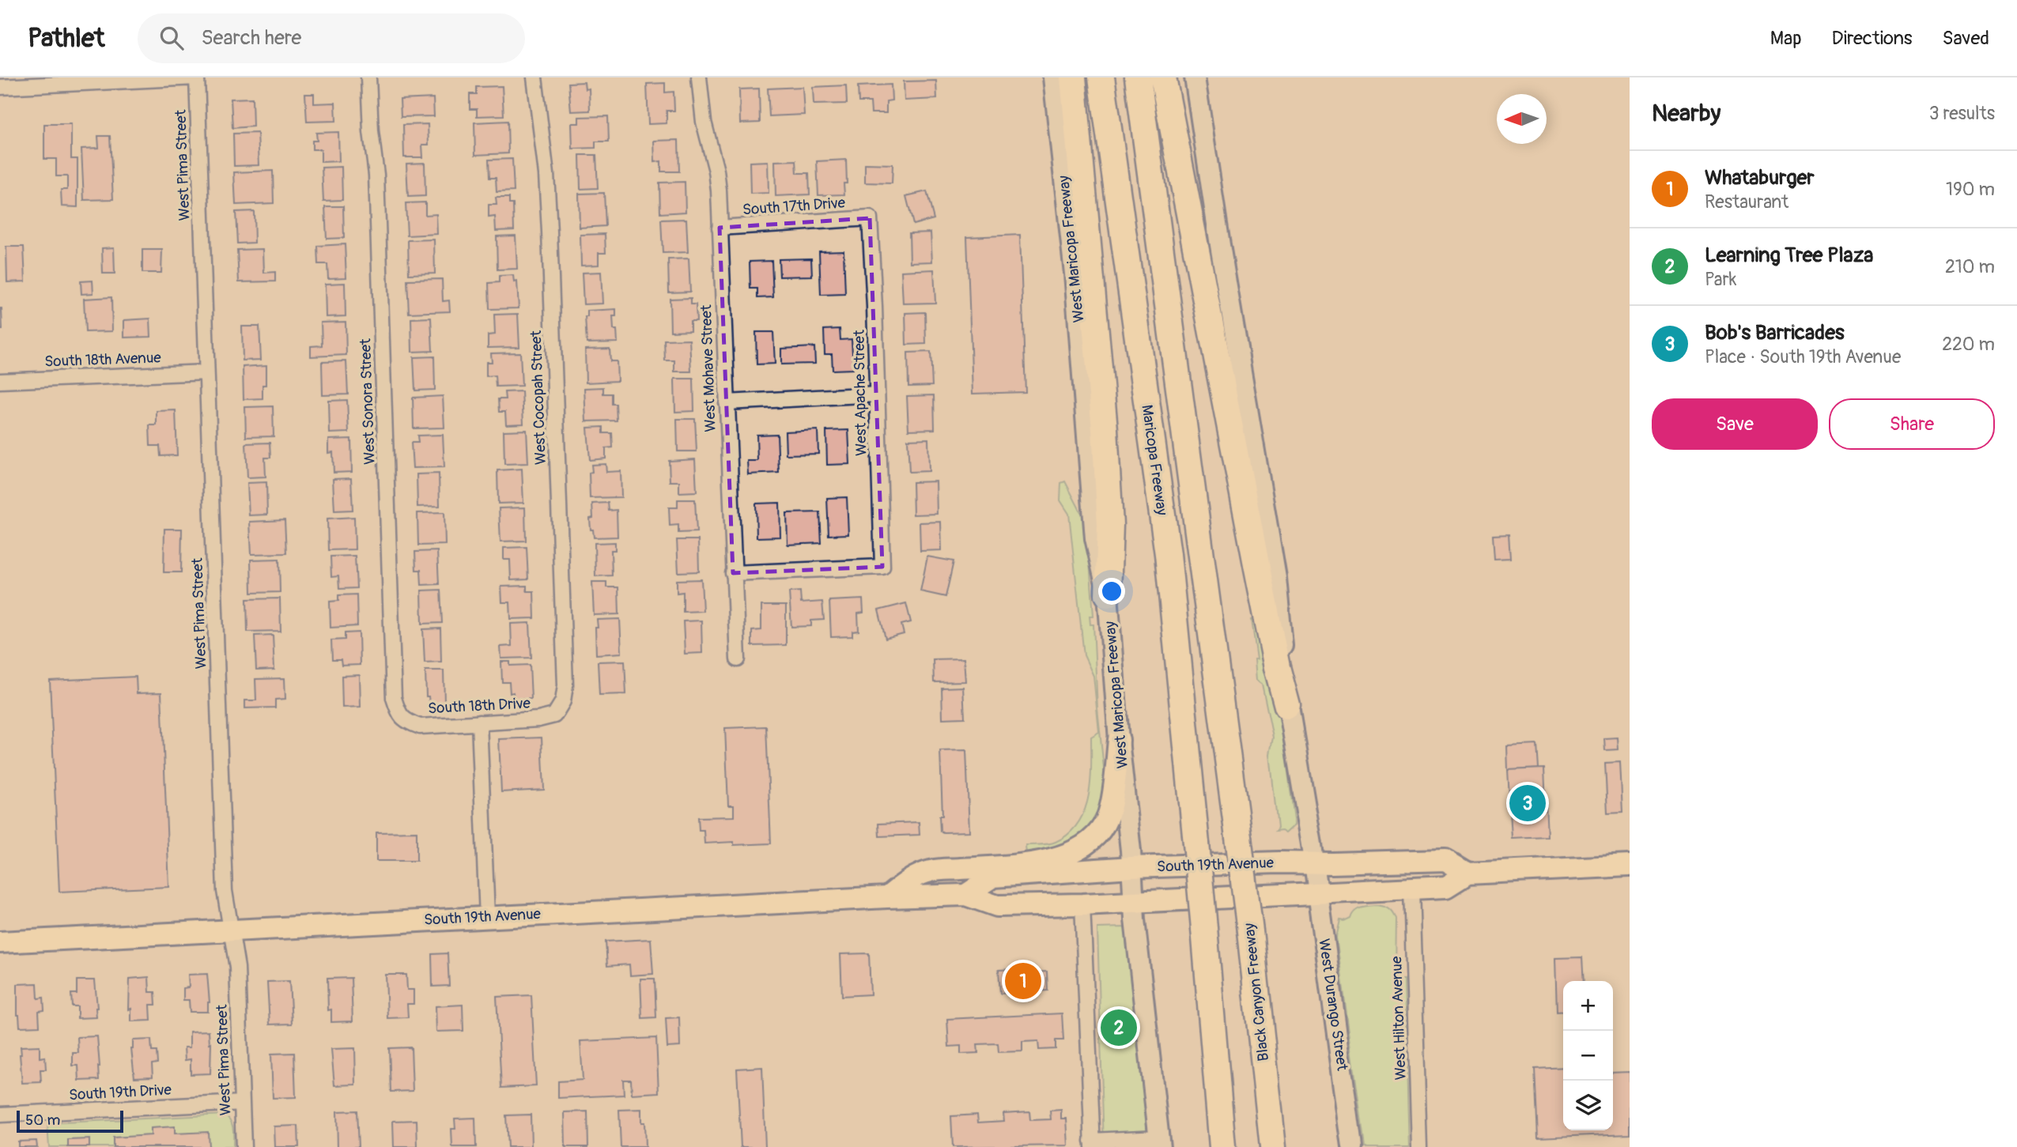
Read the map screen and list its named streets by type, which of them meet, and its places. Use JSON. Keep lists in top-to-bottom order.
{
  "streets": {
    "highway": ["Maricopa Freeway", "Black Canyon Freeway"],
    "main road": ["West Maricopa Freeway", "South 19th Avenue", "West Durango Street"],
    "street": [
      "West Pima Street",
      "South 17th Drive",
      "South 18th Avenue",
      "West Mohave Street",
      "West Apache Street",
      "West Cocopah Street",
      "West Sonora Street",
      "South 18th Drive",
      "West Hilton Avenue",
      "South 19th Drive"
    ]
  },
  "crossings": [
    ["West Pima Street", "South 18th Avenue"],
    ["West Pima Street", "South 19th Avenue"],
    ["West Pima Street", "South 19th Drive"],
    ["South 17th Drive", "West Mohave Street"],
    ["South 17th Drive", "West Apache Street"],
    ["West Maricopa Freeway", "South 19th Avenue"],
    ["West Mohave Street", "West Apache Street"],
    ["West Cocopah Street", "South 18th Drive"],
    ["West Sonora Street", "South 18th Drive"],
    ["South 19th Avenue", "West Durango Street"],
    ["South 19th Avenue", "West Hilton Avenue"]
  ],
  "scale_bar": "50 m",
  "north": "left",
  "page": {
    "header": "Pathlet",
    "search": "Search here",
    "nav": ["Map", "Directions", "Saved"],
    "heading": ["Nearby", "3 results"],
    "list": [
      {
        "mark": "1",
        "name": "Whataburger",
        "note": "Restaurant",
        "value": "190 m"
      },
      {
        "mark": "2",
        "name": "Learning Tree Plaza",
        "note": "Park",
        "value": "210 m"
      },
      {
        "mark": "3",
        "name": "Bob's Barricades",
        "note": "Place · South 19th Avenue",
        "value": "220 m"
      }
    ],
    "buttons": ["Save", "Share"],
    "pins": ["3", "1", "2"],
    "map_buttons": ["+", "−"],
    "scale": "50 m"
  }
}
